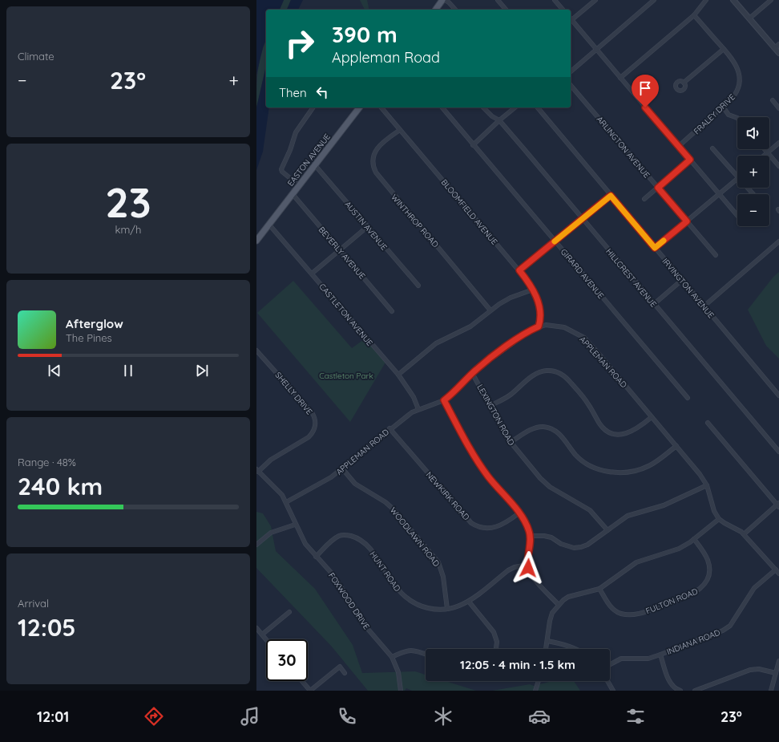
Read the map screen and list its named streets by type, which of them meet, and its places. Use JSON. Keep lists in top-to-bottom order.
{
  "streets": {
    "main road": ["EASTON AVENUE"],
    "street": [
      "FRALEY DRIVE",
      "ARLINGTON AVENUE",
      "BLOOMFIELD AVENUE",
      "WINTHROP ROAD",
      "AUSTIN AVENUE",
      "BEVERLY AVENUE",
      "GIRARD AVENUE",
      "HILLCREST AVENUE",
      "IRVINGTON AVENUE",
      "CASTLETON AVENUE",
      "APPLEMAN ROAD",
      "SHELLY DRIVE",
      "LEXINGTON ROAD",
      "NEWKIRK ROAD",
      "WOODLAWN ROAD",
      "HUNT ROAD",
      "FOXWOOD DRIVE",
      "FULTON ROAD",
      "INDIANA ROAD"
    ]
  },
  "crossings": [
    ["EASTON AVENUE", "AUSTIN AVENUE"],
    ["EASTON AVENUE", "BEVERLY AVENUE"],
    ["EASTON AVENUE", "CASTLETON AVENUE"],
    ["BLOOMFIELD AVENUE", "WINTHROP ROAD"],
    ["BLOOMFIELD AVENUE", "APPLEMAN ROAD"],
    ["CASTLETON AVENUE", "APPLEMAN ROAD"],
    ["APPLEMAN ROAD", "LEXINGTON ROAD"],
    ["APPLEMAN ROAD", "NEWKIRK ROAD"],
    ["APPLEMAN ROAD", "WOODLAWN ROAD"],
    ["APPLEMAN ROAD", "FOXWOOD DRIVE"],
    ["SHELLY DRIVE", "FOXWOOD DRIVE"],
    ["WOODLAWN ROAD", "HUNT ROAD"],
    ["HUNT ROAD", "FOXWOOD DRIVE"]
  ],
  "parks": ["Castleton Park"],
  "page": {
    "tile": [
      "Climate",
      ["23", "km/h"],
      ["Range · 48%", "240 km"],
      ["Arrival", "12:05"]
    ],
    "turn": ["390 m", "Appleman Road"],
    "heat": ["−", "23°", "+"],
    "then": "Then",
    "map_buttons": ["+", "−"],
    "song": ["Afterglow", "The Pines"],
    "limit": "30",
    "trip": "12:05 · 4 min · 1.5 km",
    "tabs": ["12:01", "23°"]
  }
}
